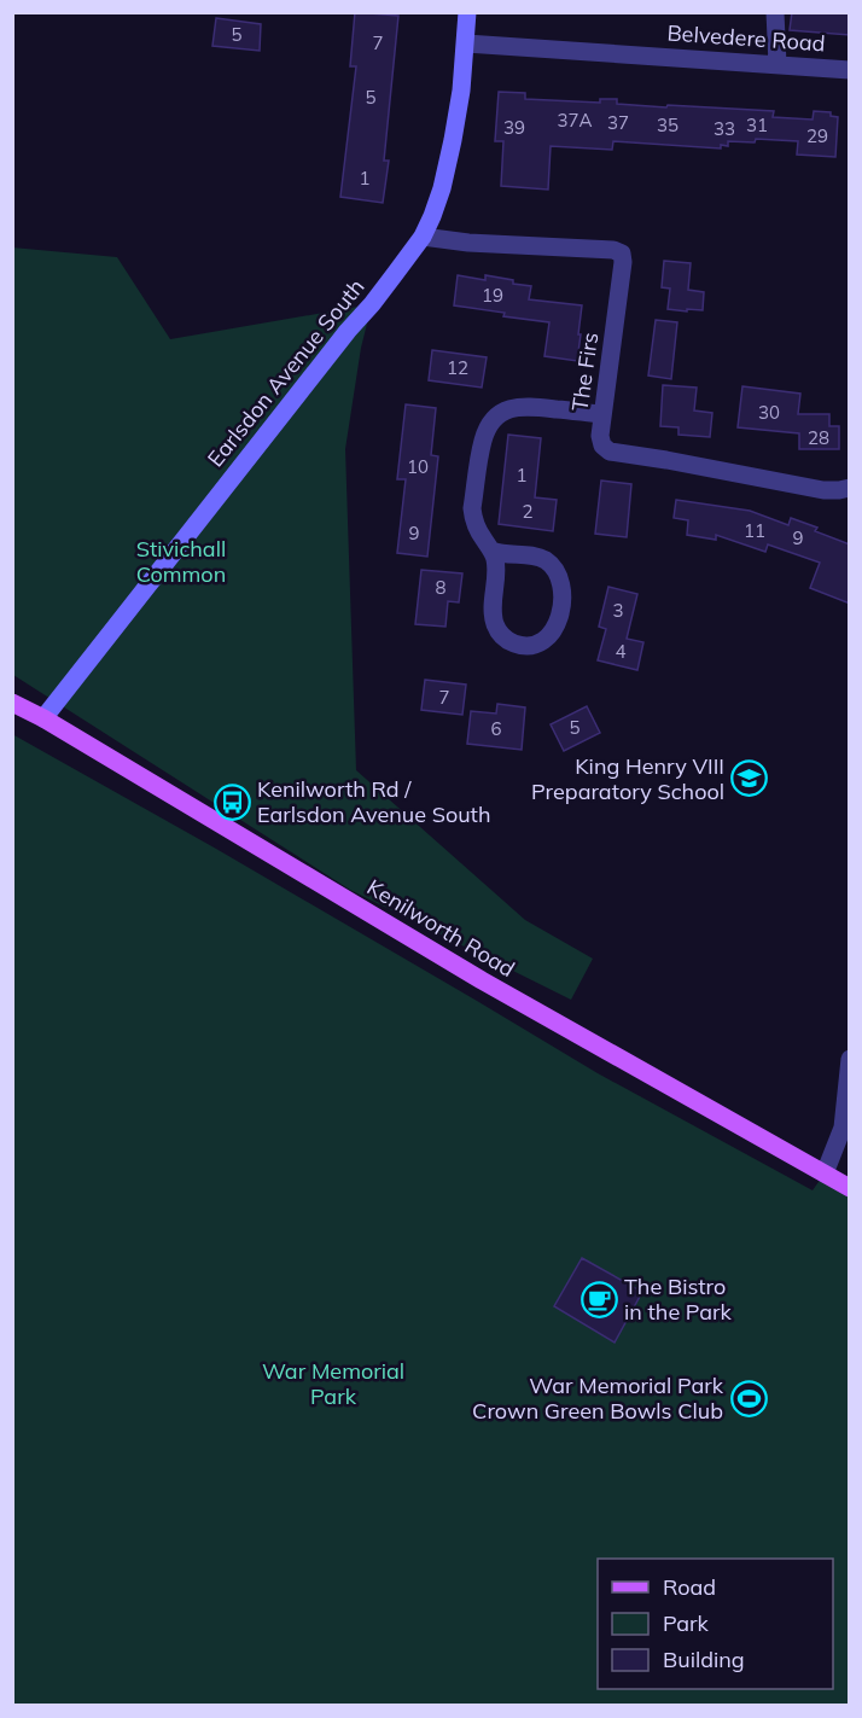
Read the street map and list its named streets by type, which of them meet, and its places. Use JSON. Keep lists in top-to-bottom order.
{
  "streets": {
    "main road": ["Earlsdon Avenue South", "Kenilworth Road"],
    "street": ["Belvedere Road", "The Firs"]
  },
  "crossings": [
    ["Belvedere Road", "Earlsdon Avenue South"],
    ["The Firs", "Earlsdon Avenue South"],
    ["Earlsdon Avenue South", "Kenilworth Road"]
  ],
  "parks": ["Stivichall Common", "War Memorial Park"],
  "places": {
    "school or university": ["King Henry VIII Preparatory School"],
    "bus stop": ["Kenilworth Rd / Earlsdon Avenue South"],
    "cafe": ["The Bistro in the Park"],
    "sports": ["War Memorial Park Crown Green Bowls Club"]
  },
  "house_numbers": [
    "5",
    "7",
    "5",
    "37A",
    "37",
    "35",
    "31",
    "39",
    "33",
    "29",
    "1",
    "19",
    "12",
    "30",
    "28",
    "10",
    "1",
    "2",
    "11",
    "9",
    "9",
    "8",
    "3",
    "4",
    "7",
    "5",
    "6"
  ],
  "legend": ["Road", "Park", "Building"]
}
